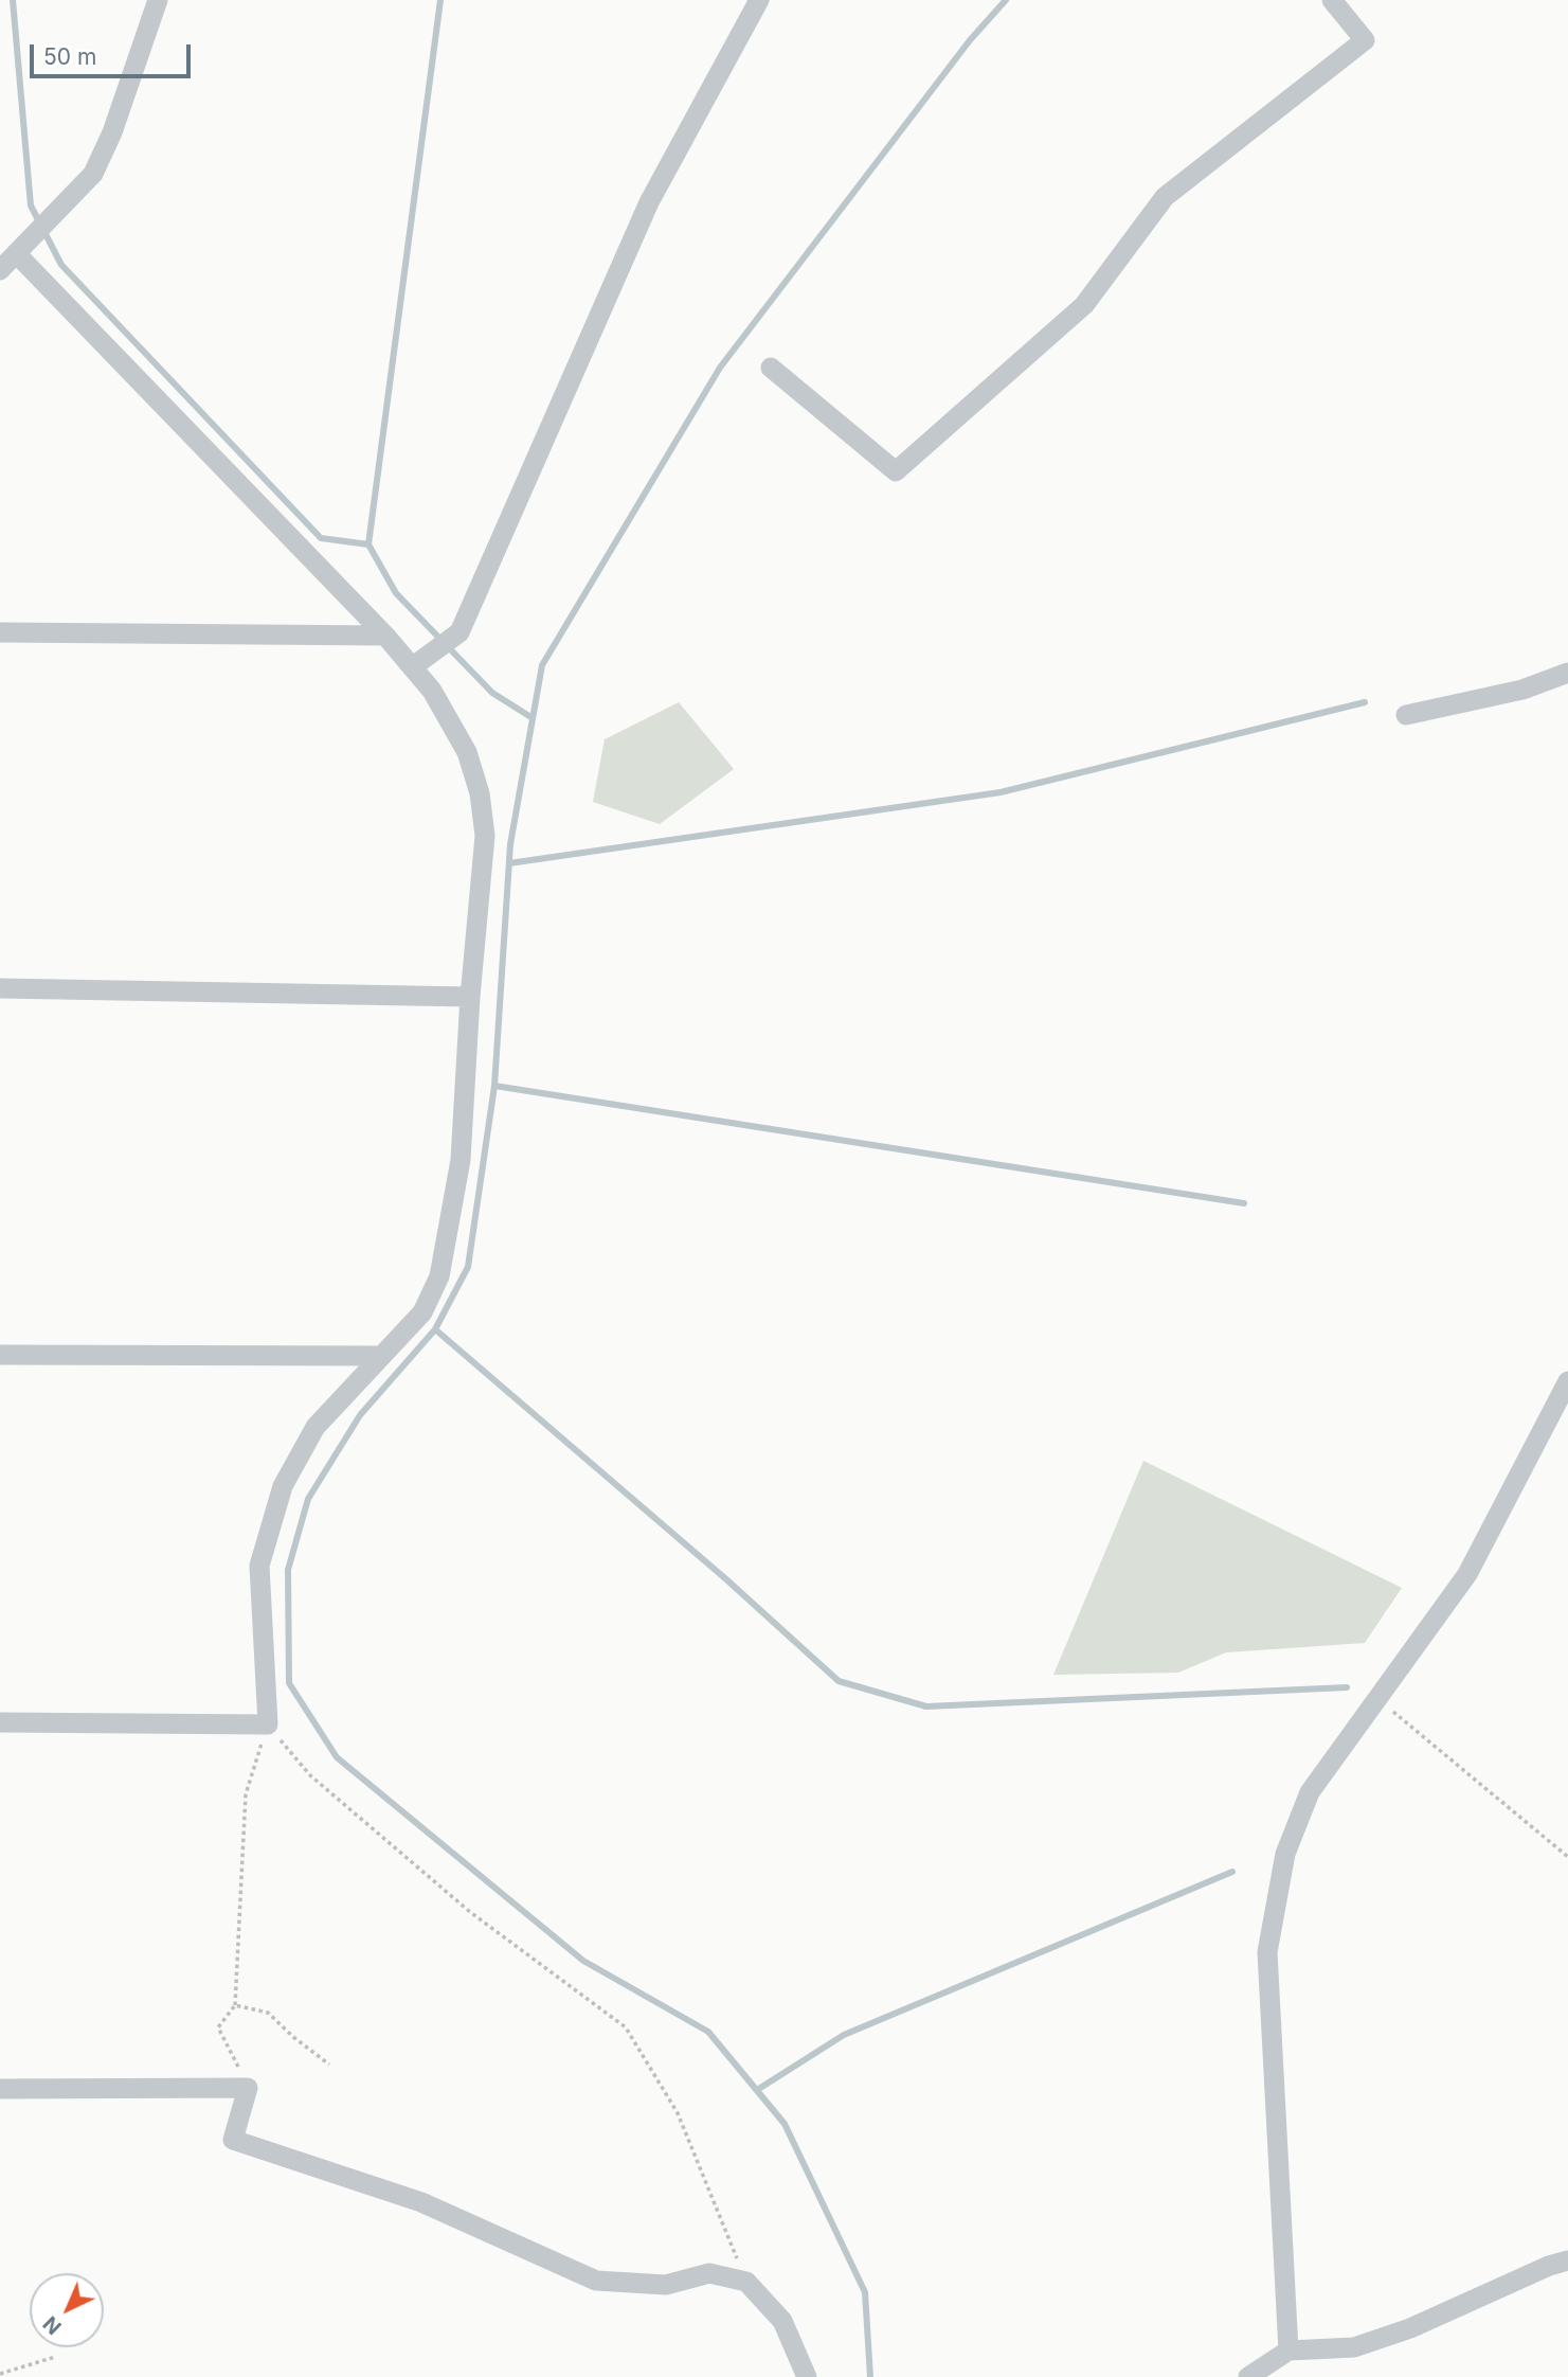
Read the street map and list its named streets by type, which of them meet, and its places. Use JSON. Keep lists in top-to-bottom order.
{
  "scale_bar": "50 m",
  "north": "bottom left"
}
